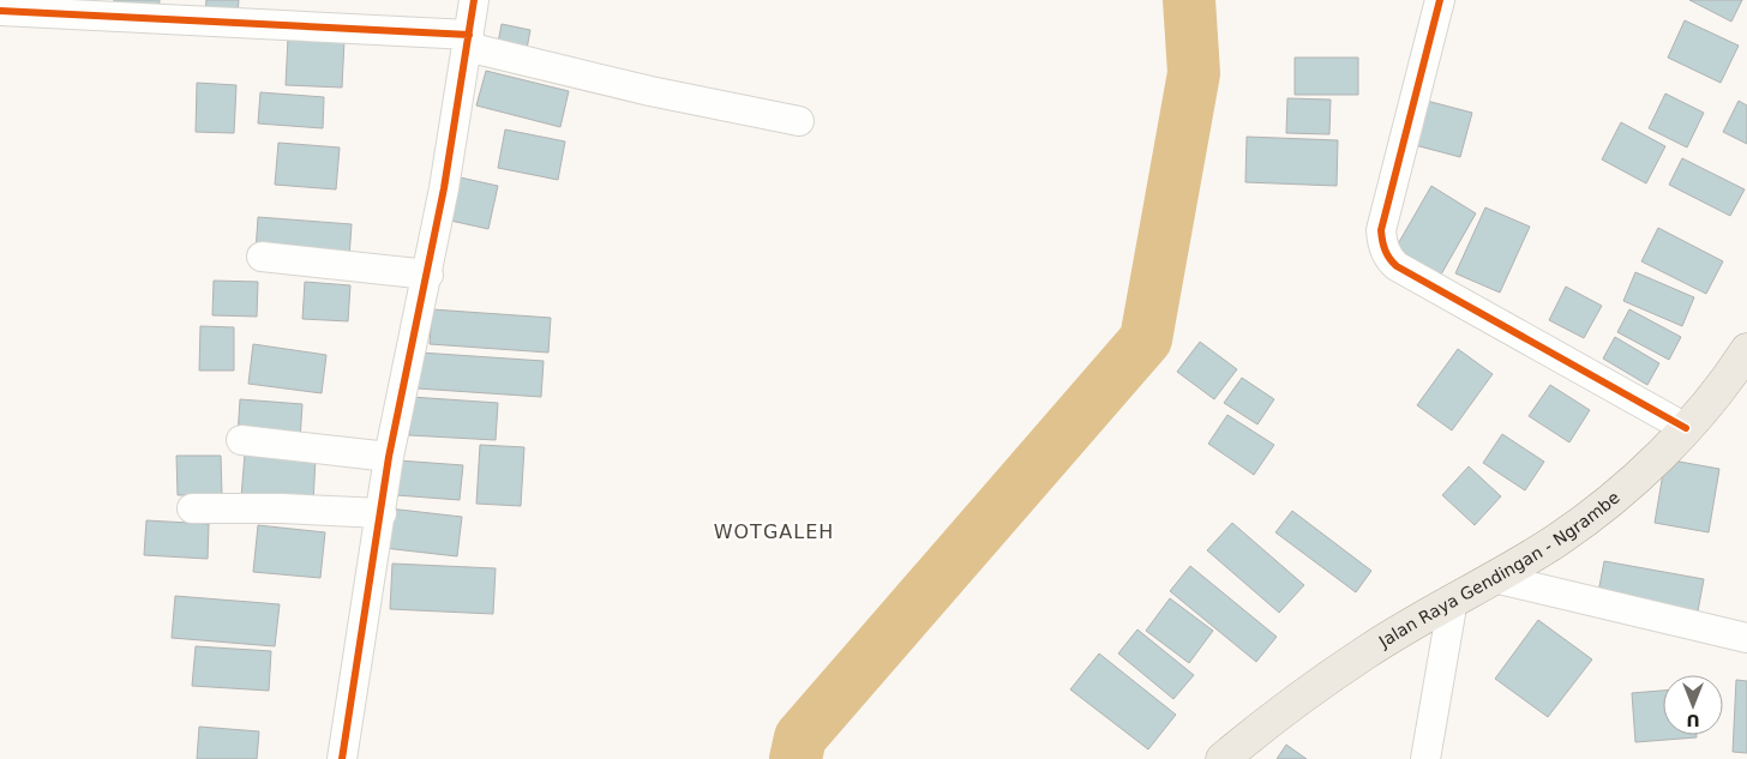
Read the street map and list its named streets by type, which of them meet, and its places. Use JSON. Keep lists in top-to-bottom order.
{
  "streets": {
    "main road": ["Jalan Raya Gendingan - Ngrambe"]
  },
  "districts": ["WOTGALEH"],
  "north": "bottom"
}
